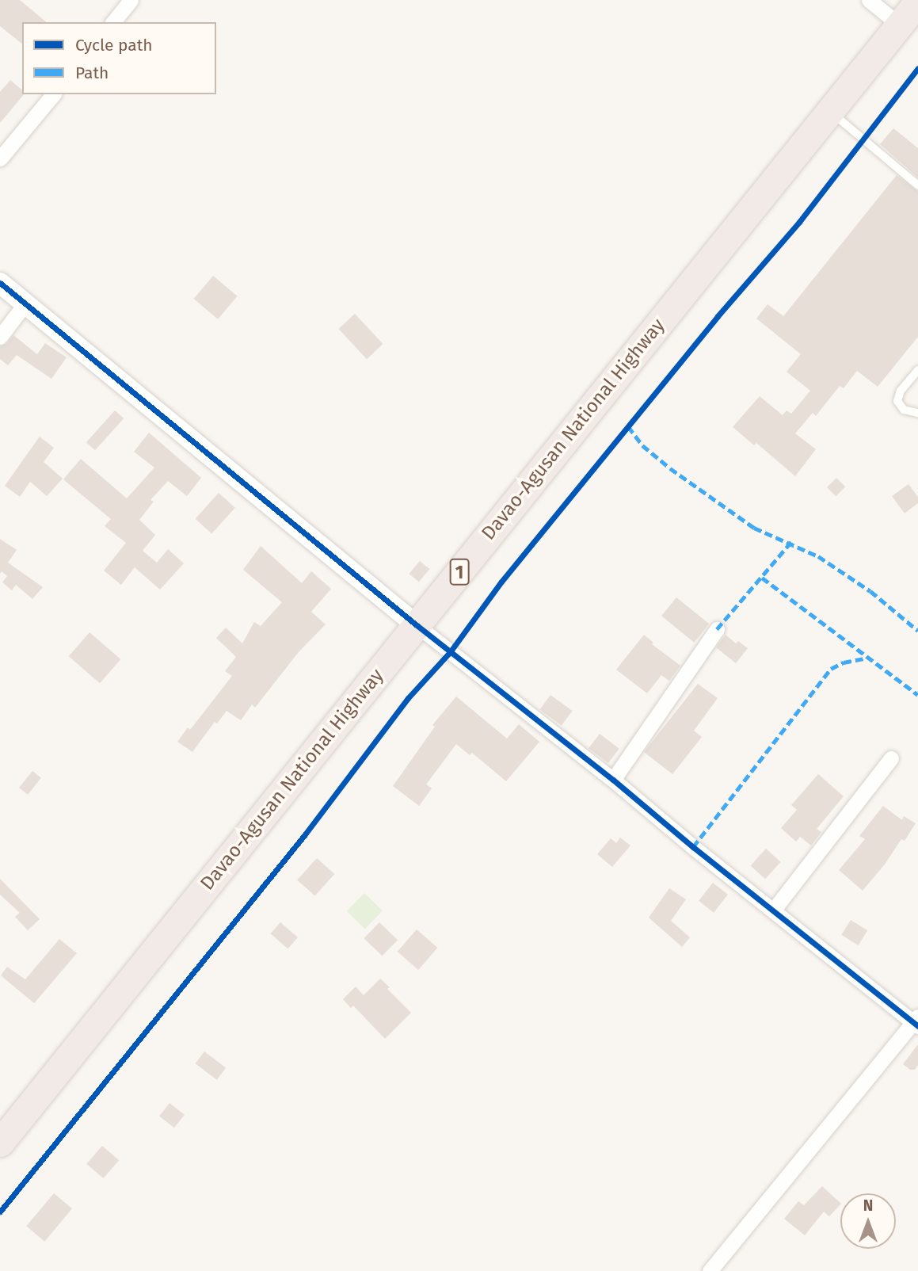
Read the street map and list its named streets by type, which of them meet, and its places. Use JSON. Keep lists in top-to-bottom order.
{
  "streets": {
    "highway": ["Davao-Agusan National Highway", "1"]
  },
  "legend": ["Cycle path", "Path"],
  "north": "top"
}
